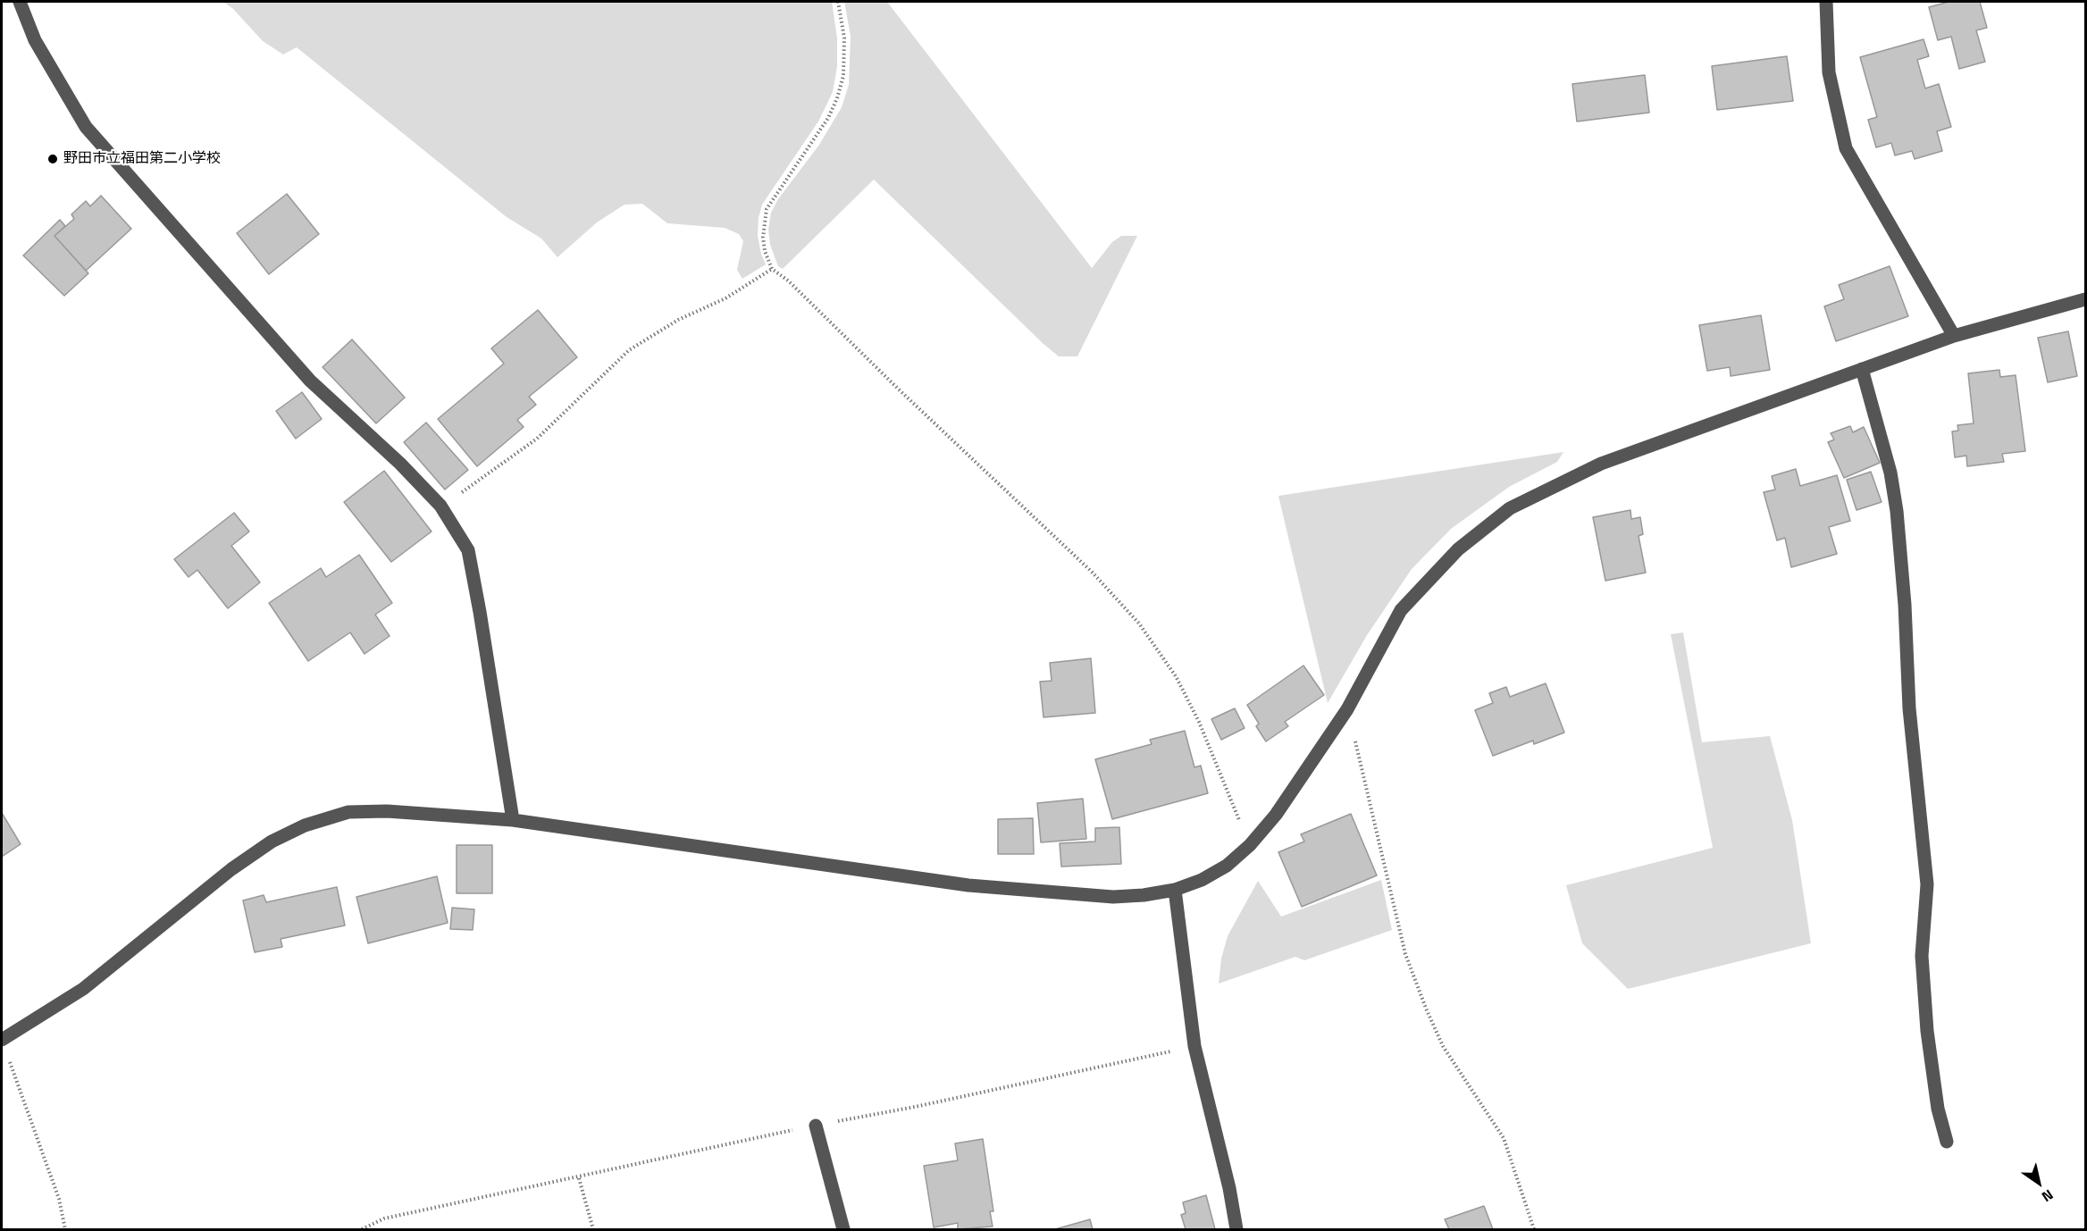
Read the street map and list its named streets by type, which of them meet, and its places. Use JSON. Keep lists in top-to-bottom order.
{
  "places": ["野田市立福田第二小学校"],
  "north": "bottom right"
}
